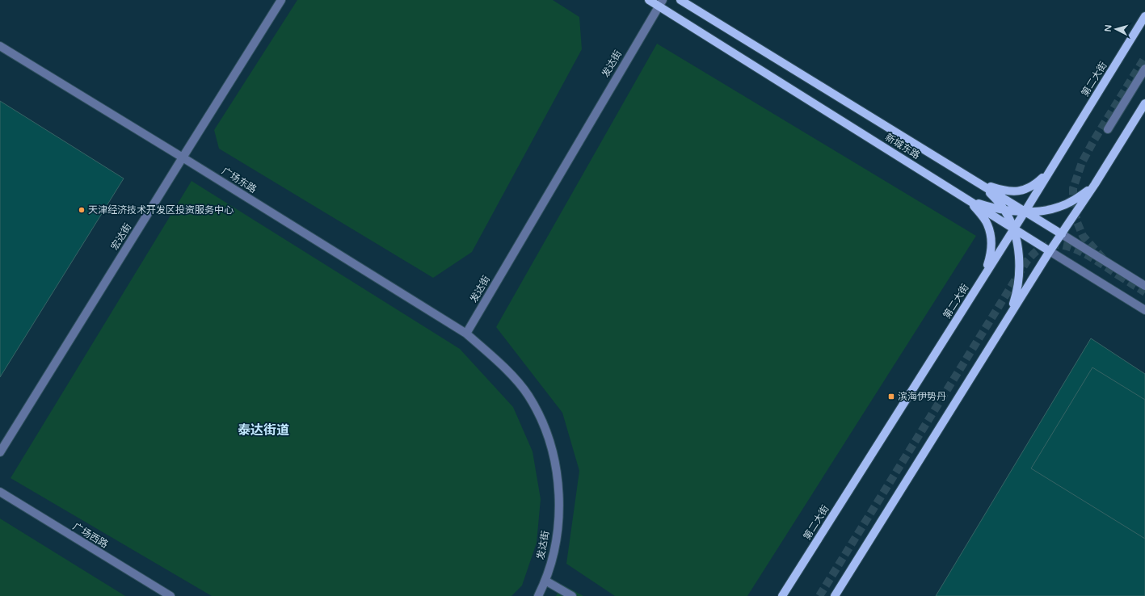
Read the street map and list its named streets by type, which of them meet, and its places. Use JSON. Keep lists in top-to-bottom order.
{
  "streets": {
    "main road": ["第二大街", "新城东路"],
    "street": [
      "发达街",
      "广场东路",
      "宏达街",
      "广场西路"
    ]
  },
  "crossings": [
    ["发达街", "新城东路"],
    ["发达街", "广场东路"],
    ["第二大街", "新城东路"],
    ["广场东路", "宏达街"]
  ],
  "districts": ["泰达街道"],
  "places": {
    "other": ["天津经济技术开发区投资服务中心"],
    "transit": ["滨海伊势丹"]
  },
  "north": "left"
}
